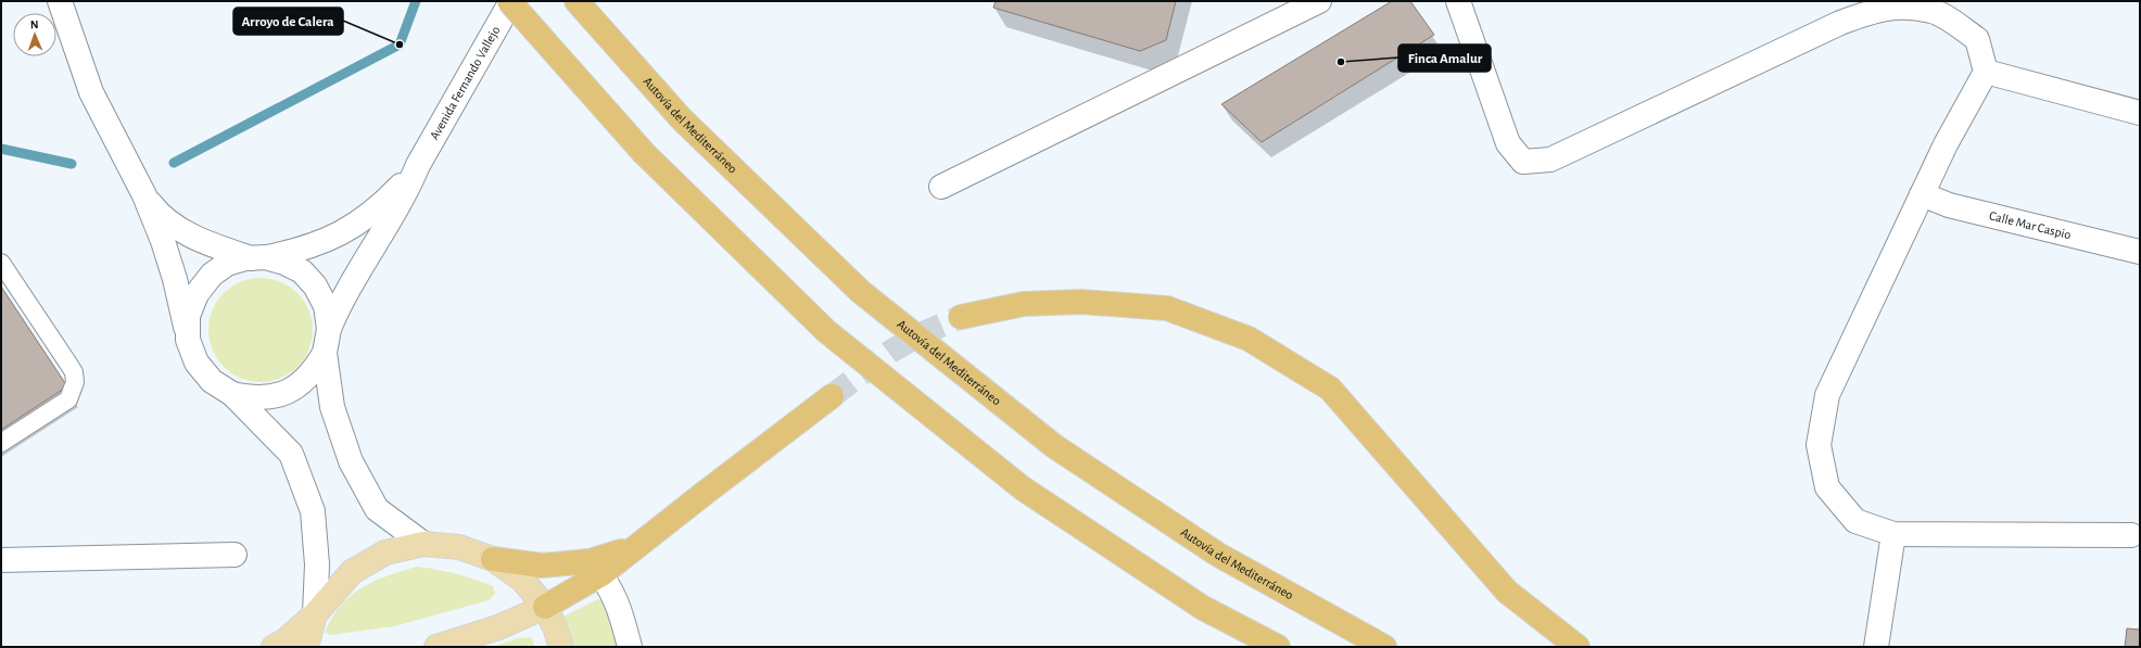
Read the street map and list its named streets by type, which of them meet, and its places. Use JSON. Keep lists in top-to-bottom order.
{
  "streets": {
    "highway": ["Autovía del Mediterráneo"],
    "street": ["Avenida Fernando Vallejo", "Calle Mar Caspio"]
  },
  "places": ["Arroyo de Calera", "Finca Amalur"],
  "north": "top"
}
